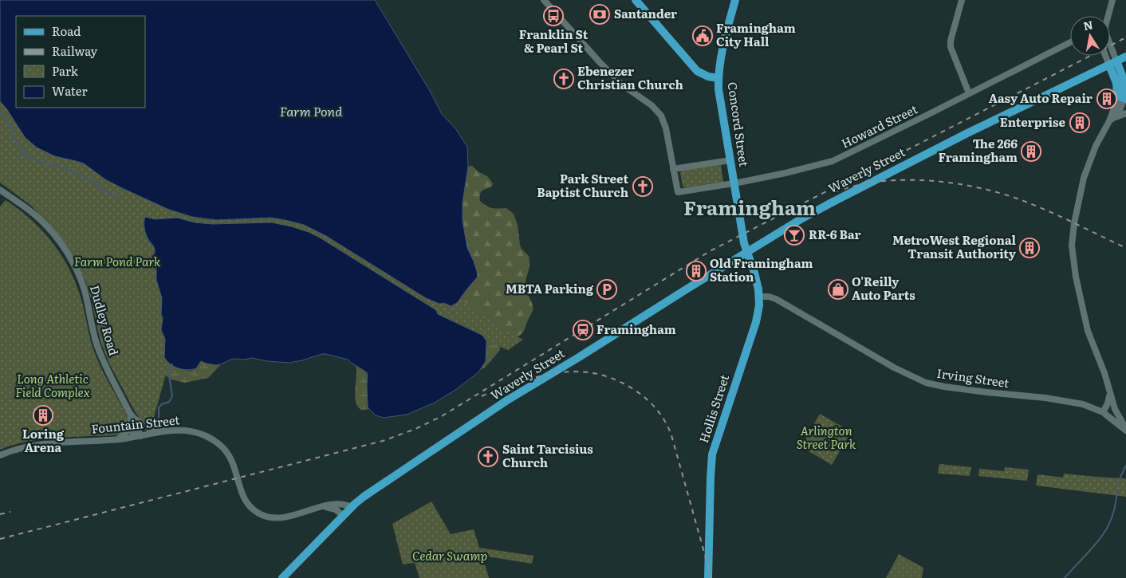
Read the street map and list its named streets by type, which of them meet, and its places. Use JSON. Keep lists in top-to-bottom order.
{
  "streets": {
    "main road": ["Concord Street", "Waverly Street", "Hollis Street"],
    "street": [
      "Howard Street",
      "Dudley Road",
      "Irving Street",
      "Fountain Street"
    ]
  },
  "crossings": [
    ["Concord Street", "Howard Street"],
    ["Concord Street", "Waverly Street"],
    ["Concord Street", "Hollis Street"],
    ["Waverly Street", "Hollis Street"],
    ["Waverly Street", "Fountain Street"],
    ["Dudley Road", "Fountain Street"],
    ["Irving Street", "Hollis Street"]
  ],
  "districts": ["Framingham"],
  "water": ["Farm Pond"],
  "parks": [
    "Farm Pond Park",
    "Long Athletic Field Complex",
    "Arlington Street Park",
    "Cedar Swamp"
  ],
  "places": {
    "bank": ["Santander"],
    "bus stop": ["Franklin St & Pearl St"],
    "public building": ["Framingham City Hall"],
    "church": ["Ebenezer Christian Church", "Park Street Baptist Church", "Saint Tarcisius Church"],
    "building": [
      "Aasy Auto Repair",
      "Enterprise",
      "The 266 Framingham",
      "MetroWest Regional Transit Authority",
      "Old Framingham Station",
      "Loring Arena"
    ],
    "bar": ["RR-6 Bar"],
    "parking": ["MBTA Parking"],
    "shop": ["O'Reilly Auto Parts"],
    "station": ["Framingham"]
  },
  "legend": [
    "Road",
    "Railway",
    "Park",
    "Water"
  ],
  "north": "top"
}
